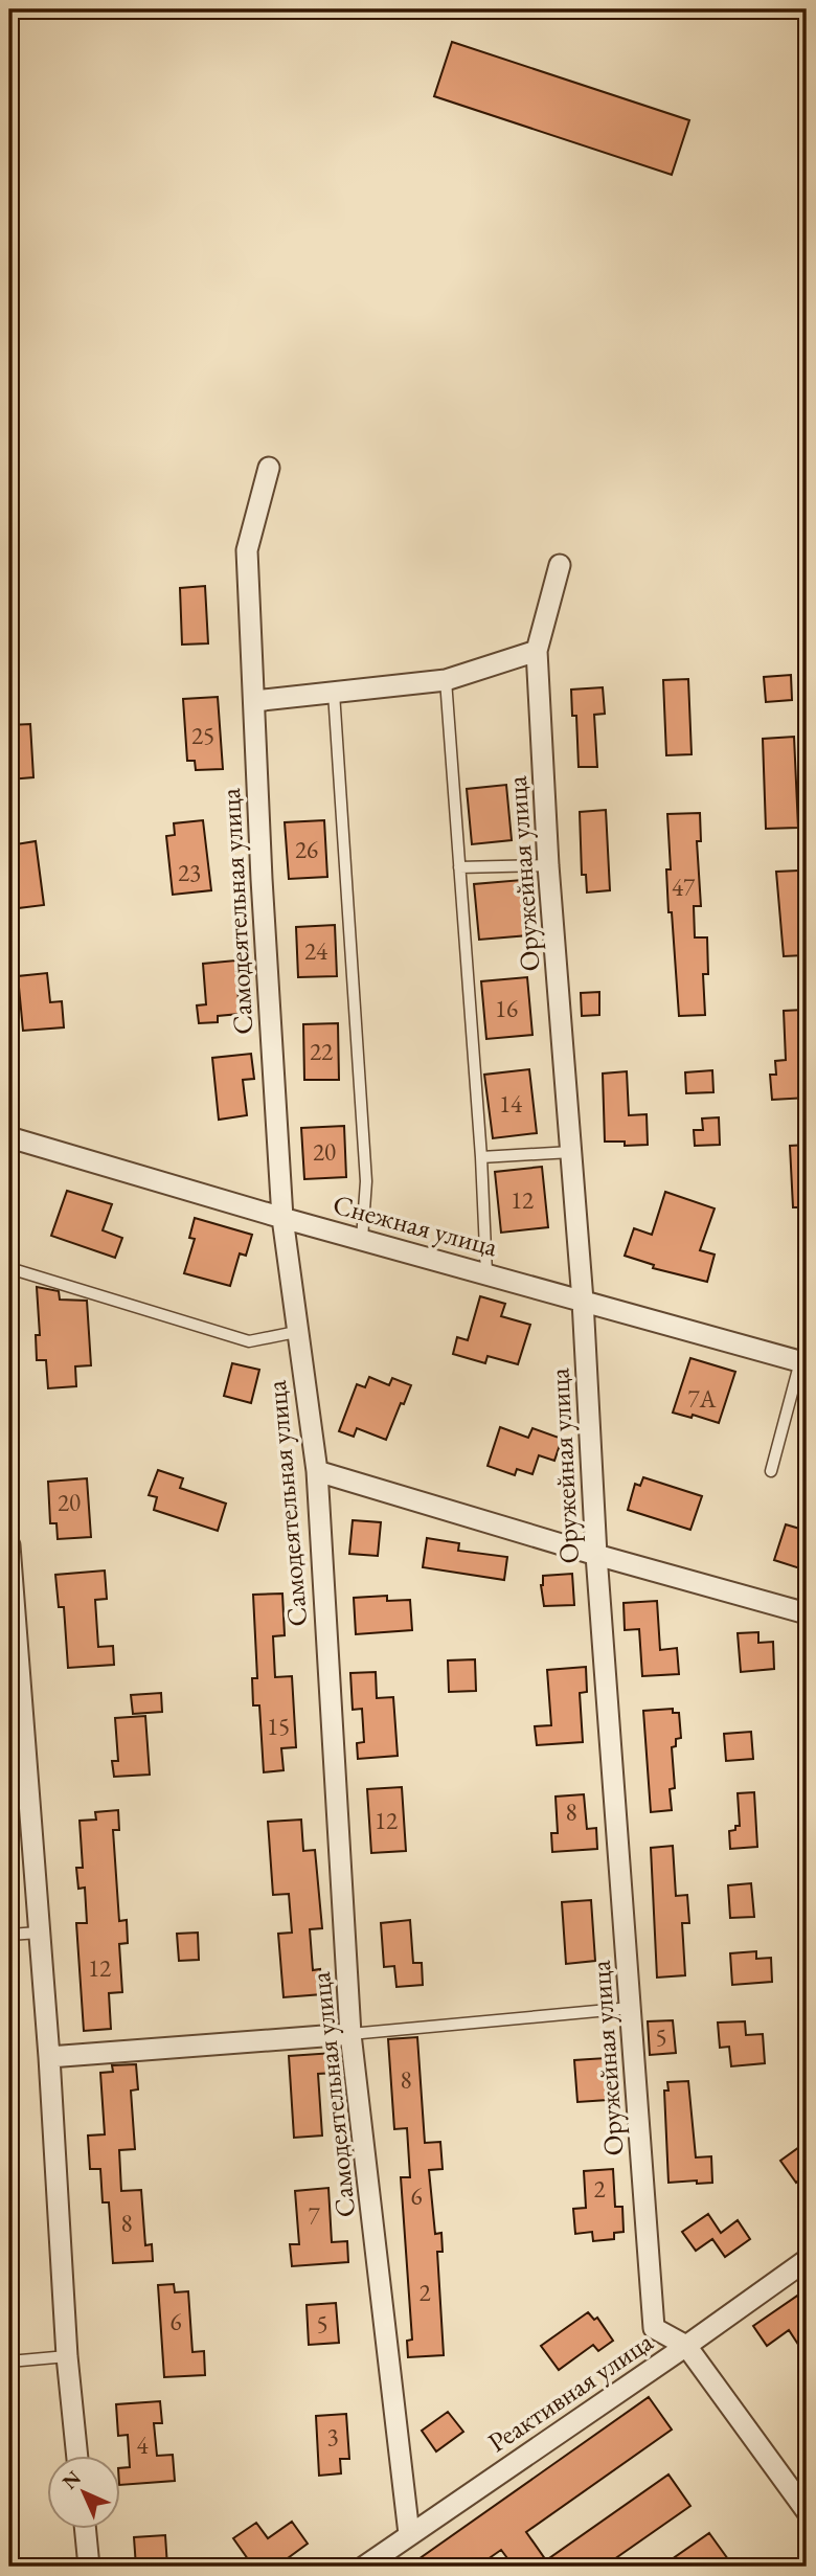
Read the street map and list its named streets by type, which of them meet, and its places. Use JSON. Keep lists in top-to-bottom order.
{
  "streets": {
    "street": [
      "Оружейная улица",
      "Самодеятельная улица",
      "Снежная улица",
      "Реактивная улица"
    ]
  },
  "crossings": [
    ["Оружейная улица", "Снежная улица"],
    ["Оружейная улица", "Реактивная улица"],
    ["Самодеятельная улица", "Снежная улица"],
    ["Самодеятельная улица", "Реактивная улица"]
  ],
  "house_numbers": [
    "25",
    "26",
    "23",
    "47",
    "24",
    "16",
    "22",
    "14",
    "20",
    "12",
    "7А",
    "20",
    "15",
    "8",
    "12",
    "12",
    "5",
    "8",
    "2",
    "6",
    "7",
    "8",
    "2",
    "6",
    "5",
    "3",
    "4"
  ],
  "north": "top left"
}
